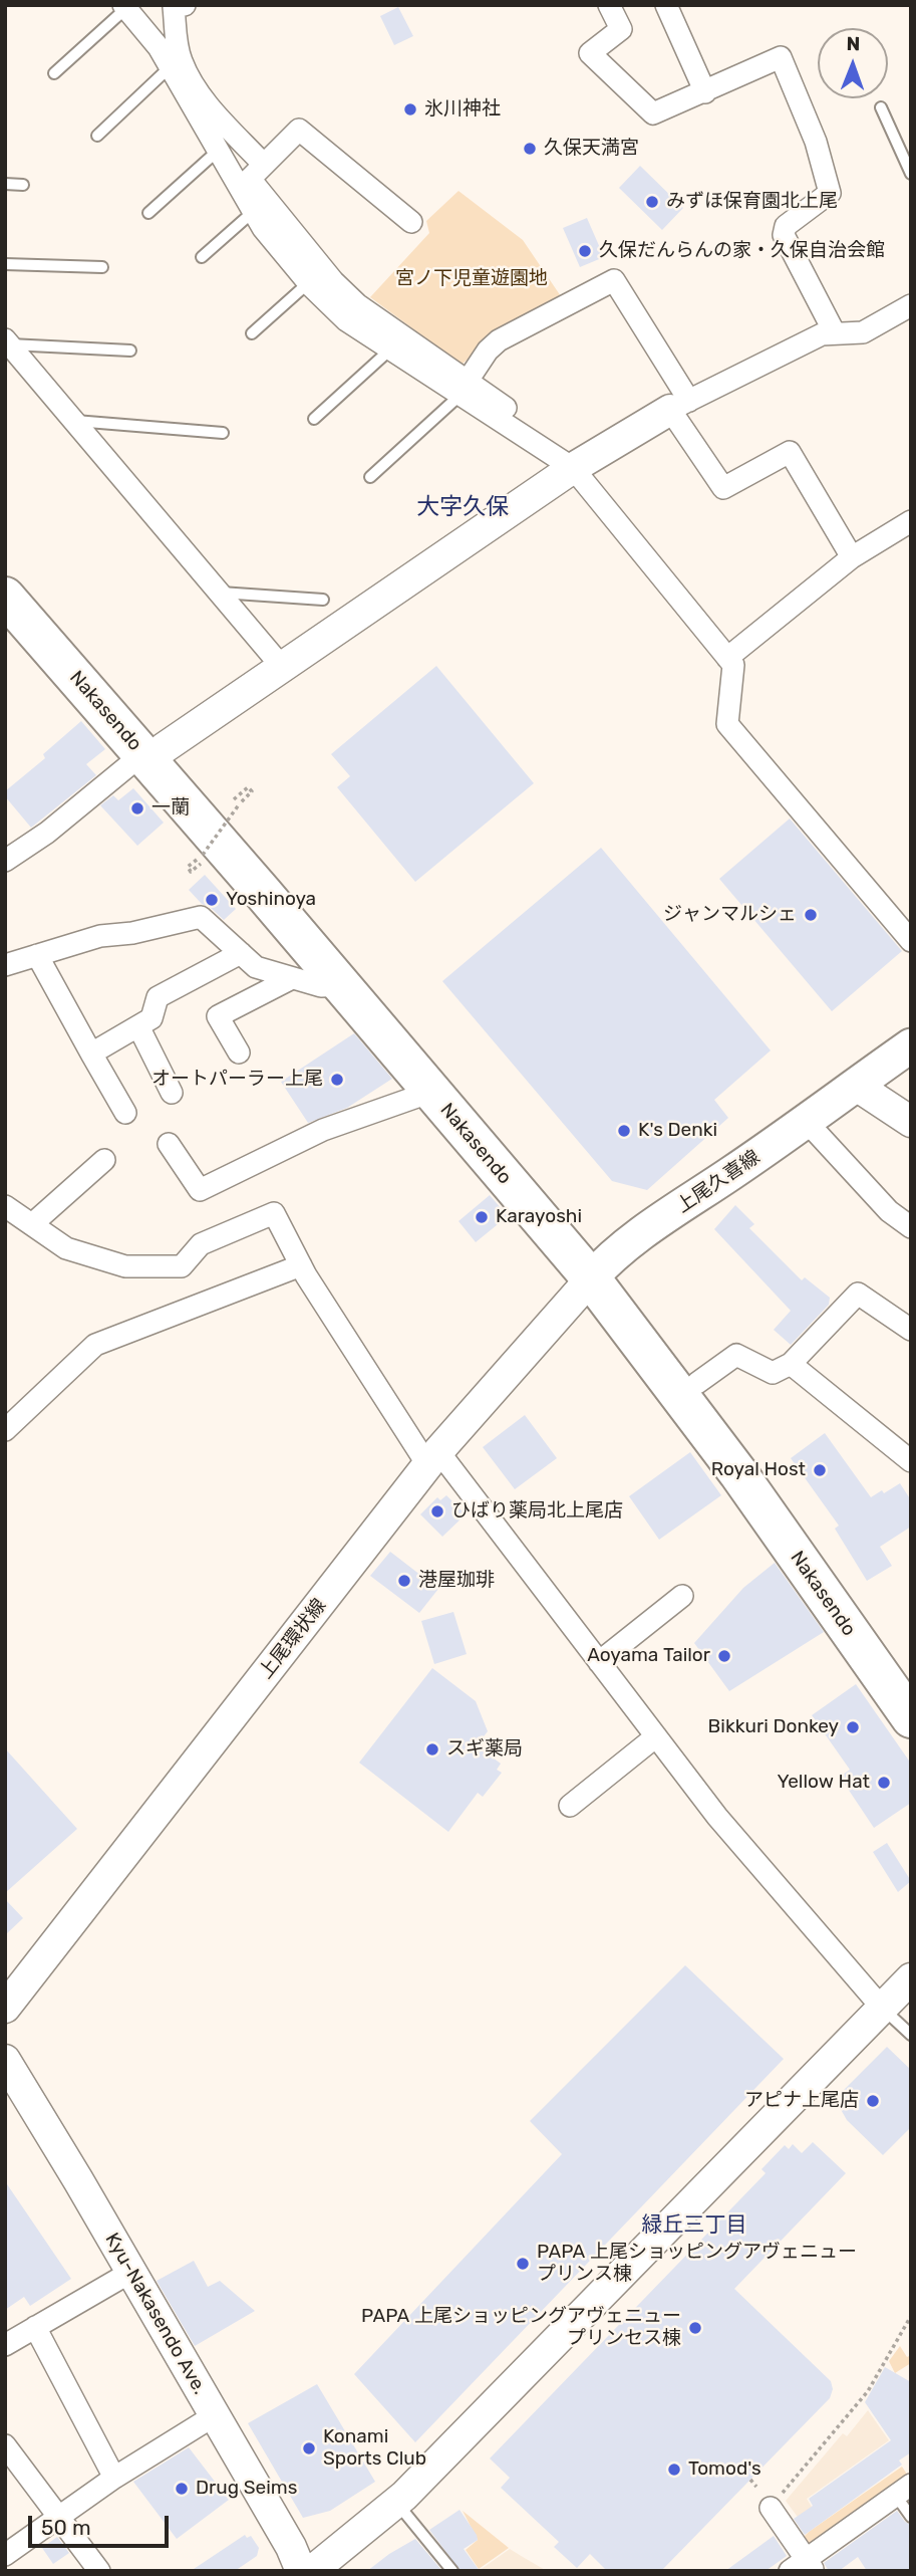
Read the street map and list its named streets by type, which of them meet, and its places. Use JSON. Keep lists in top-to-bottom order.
{
  "streets": {
    "highway": ["Nakasendo"],
    "main road": ["上尾久喜線"],
    "street": ["上尾環状線", "Kyu-Nakasendo Ave."]
  },
  "crossings": [
    ["Nakasendo", "上尾久喜線"],
    ["Nakasendo", "上尾環状線"],
    ["上尾久喜線", "上尾環状線"]
  ],
  "districts": ["大字久保", "緑丘三丁目"],
  "parks": ["宮ノ下児童遊園地"],
  "places": [
    "氷川神社",
    "久保天満宮",
    "みずほ保育園北上尾",
    "久保だんらんの家・久保自治会館",
    "一蘭",
    "Yoshinoya",
    "ジャンマルシェ",
    "オートパーラー上尾",
    "K's Denki",
    "Karayoshi",
    "Royal Host",
    "ひばり薬局北上尾店",
    "港屋珈琲",
    "Aoyama Tailor",
    "Bikkuri Donkey",
    "スギ薬局",
    "Yellow Hat",
    "アピナ上尾店",
    "PAPA 上尾ショッピングアヴェニュー プリンス棟",
    "PAPA 上尾ショッピングアヴェニュー プリンセス棟",
    "Konami Sports Club",
    "Tomod's",
    "Drug Seims"
  ],
  "scale_bar": "50 m",
  "north": "top"
}
